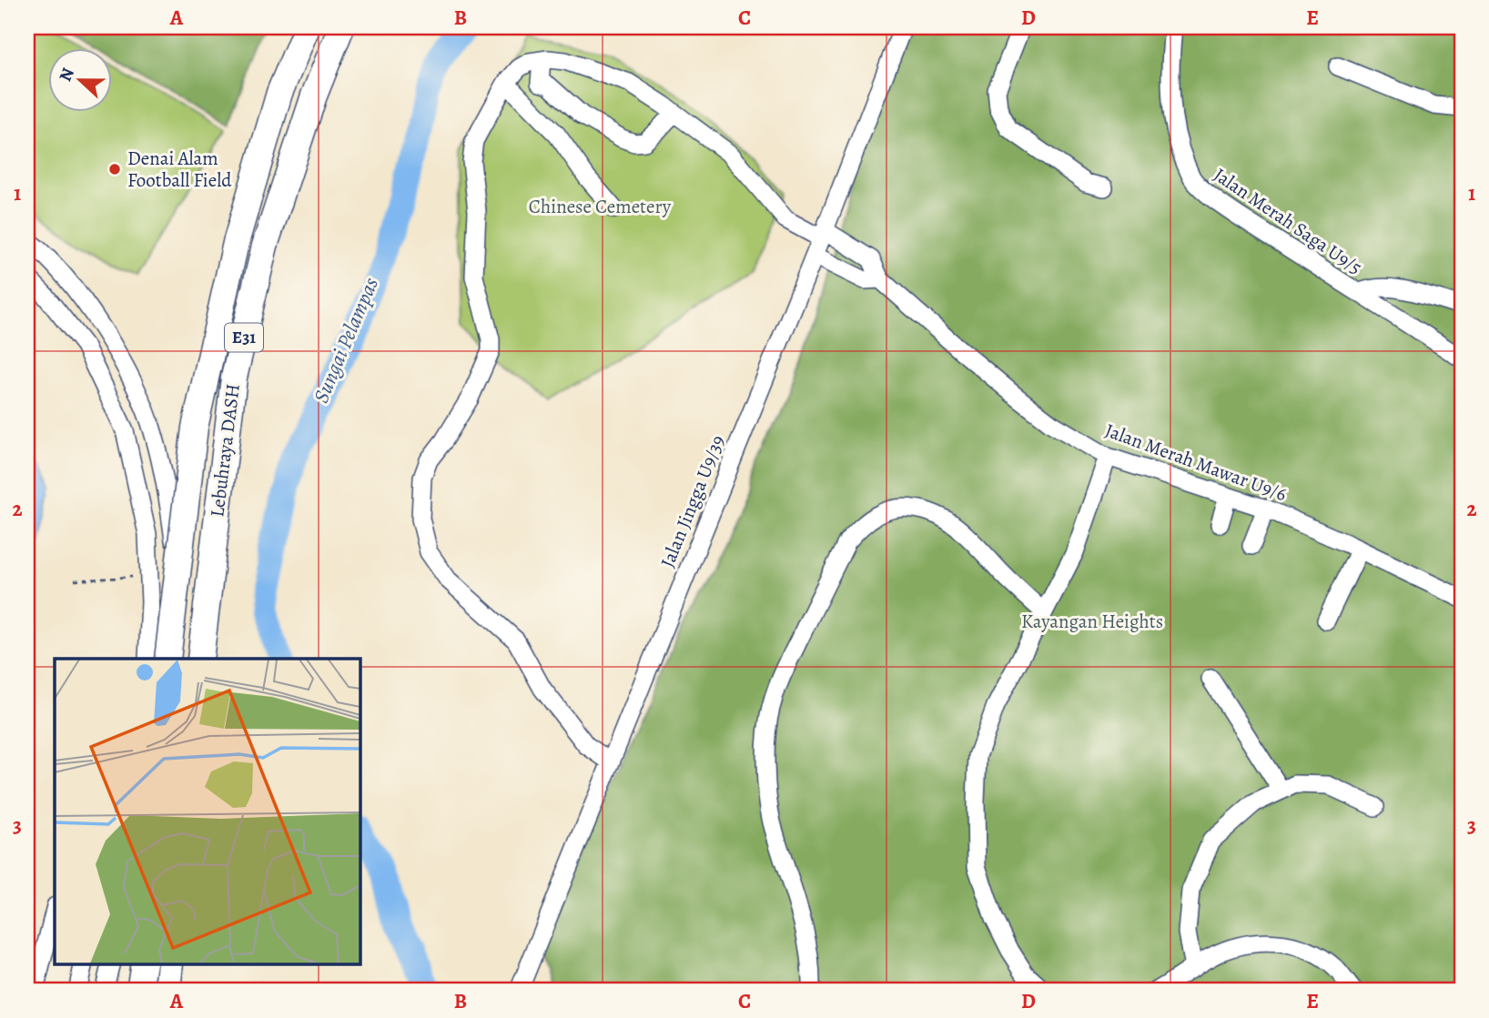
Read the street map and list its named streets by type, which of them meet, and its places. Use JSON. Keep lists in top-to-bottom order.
{
  "streets": {
    "highway": ["E31", "Lebuhraya DASH"],
    "street": ["Jalan Merah Saga U9/5", "Jalan Merah Mawar U9/6", "Jalan Jingga U9/39"]
  },
  "crossings": [
    ["Jalan Merah Mawar U9/6", "Jalan Jingga U9/39"]
  ],
  "water": ["Sungai Pelampas"],
  "parks": ["Chinese Cemetery", "Kayangan Heights"],
  "places": ["Denai Alam Football Field"],
  "north": "left",
  "grid": {
    "columns": [
      "A",
      "B",
      "C",
      "D",
      "E"
    ],
    "rows": ["1", "2", "3"]
  }
}
